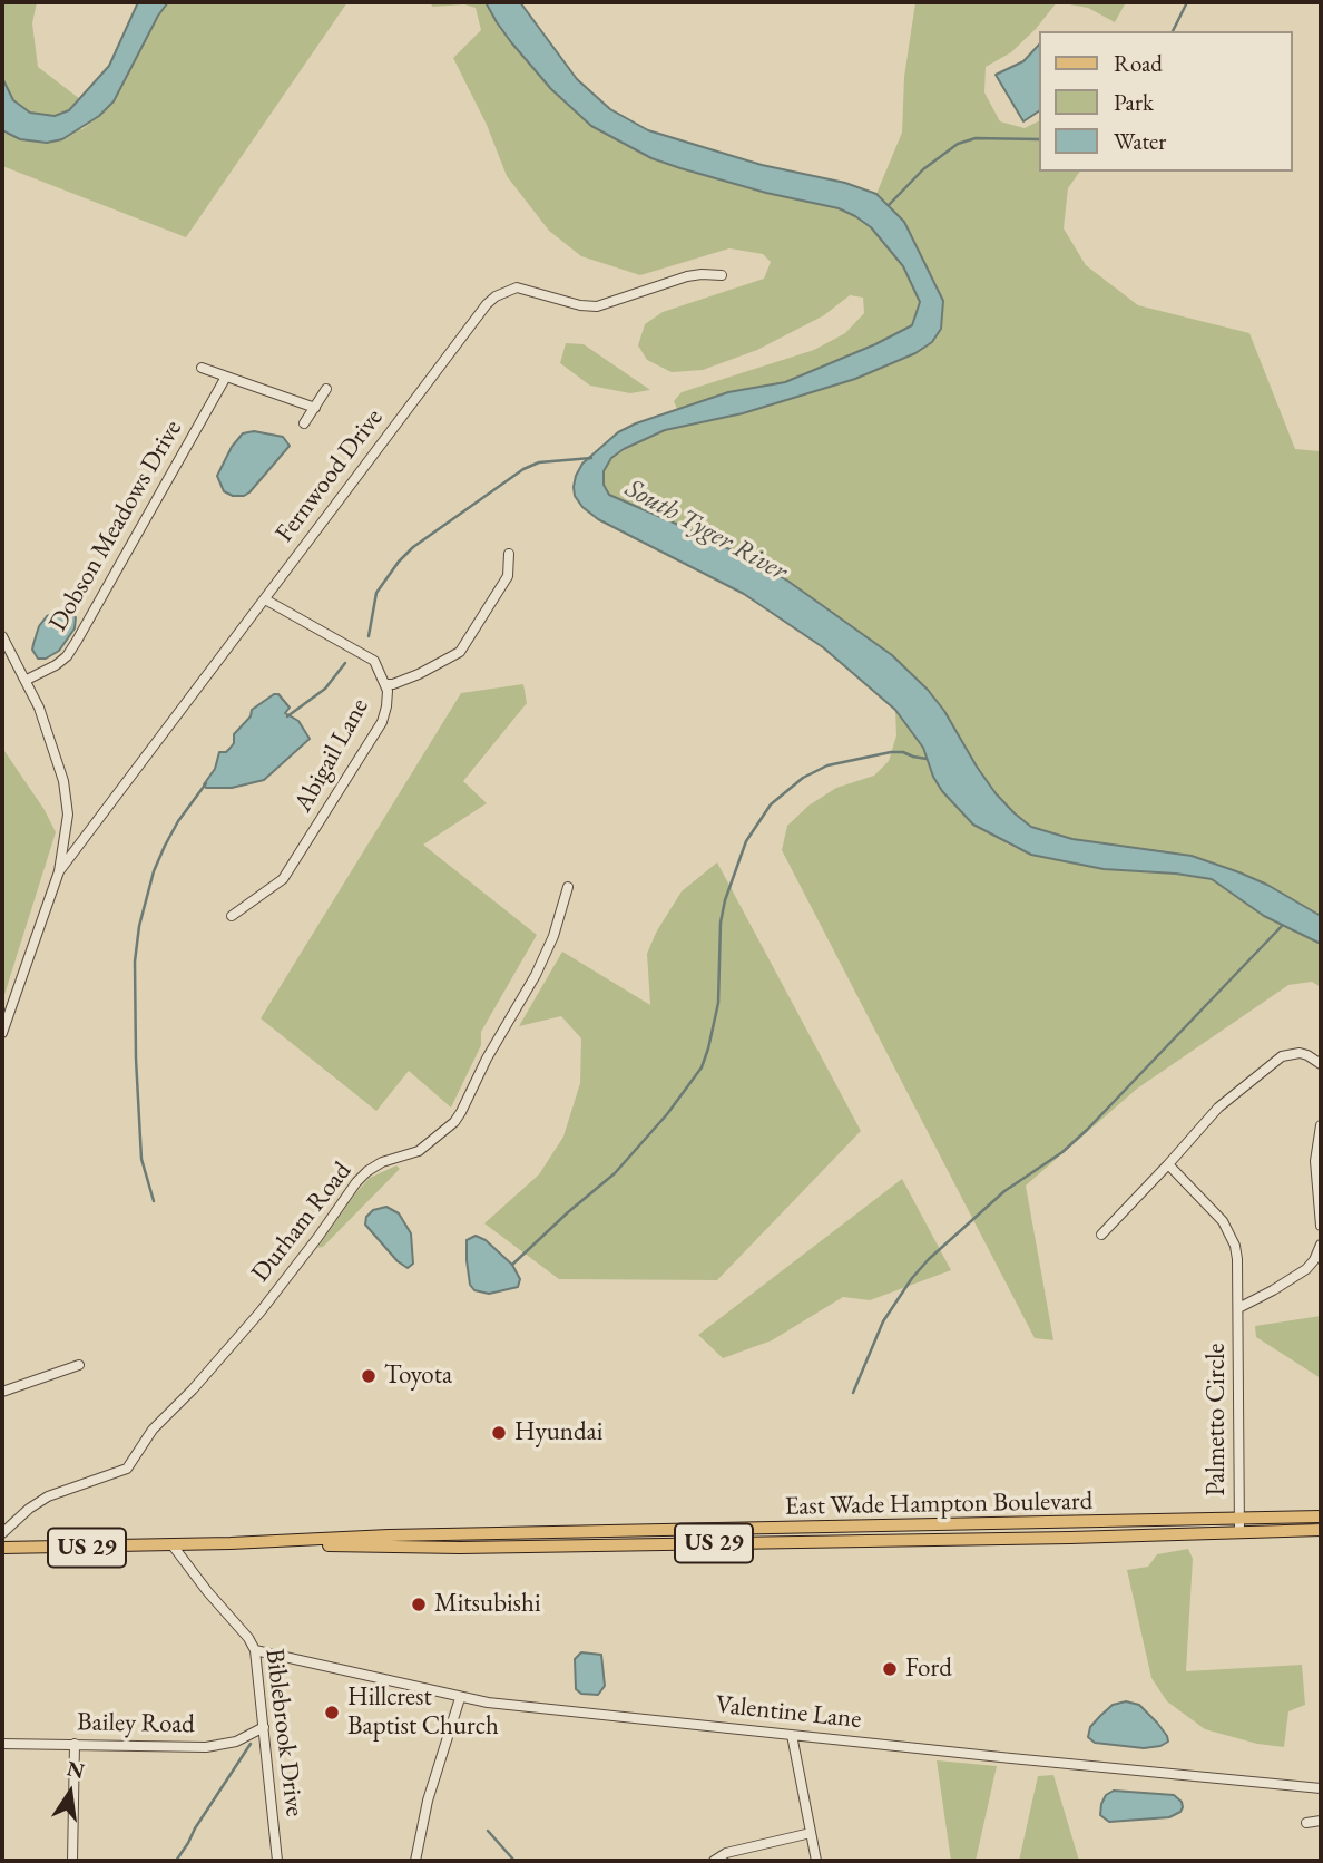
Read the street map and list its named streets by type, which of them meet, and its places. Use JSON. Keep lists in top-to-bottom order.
{
  "streets": {
    "main road": ["East Wade Hampton Boulevard", "US 29"],
    "street": [
      "Fernwood Drive",
      "Dobson Meadows Drive",
      "Abigail Lane",
      "Durham Road",
      "Palmetto Circle",
      "Valentine Lane",
      "Bailey Road",
      "Biblebrook Drive"
    ]
  },
  "crossings": [
    ["Fernwood Drive", "Abigail Lane"],
    ["Palmetto Circle", "East Wade Hampton Boulevard"],
    ["East Wade Hampton Boulevard", "Biblebrook Drive"],
    ["Valentine Lane", "Biblebrook Drive"],
    ["Bailey Road", "Biblebrook Drive"]
  ],
  "water": ["South Tyger River"],
  "places": [
    "Toyota",
    "Hyundai",
    "Mitsubishi",
    "Ford",
    "Hillcrest Baptist Church"
  ],
  "legend": ["Road", "Park", "Water"],
  "north": "top"
}
